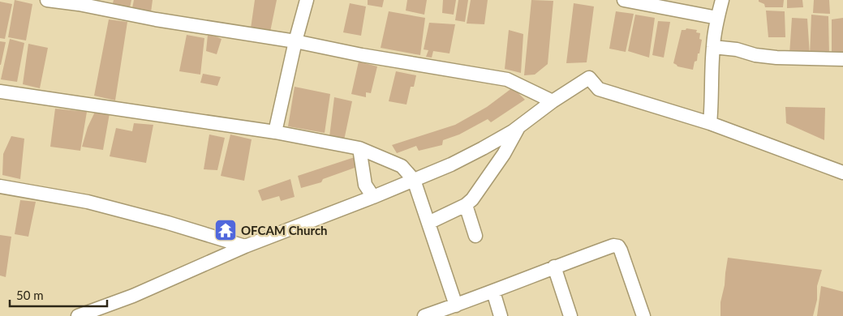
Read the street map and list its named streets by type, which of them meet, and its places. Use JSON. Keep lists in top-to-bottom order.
{
  "places": {
    "temple": ["OFCAM Church"]
  },
  "scale_bar": "50 m"
}
